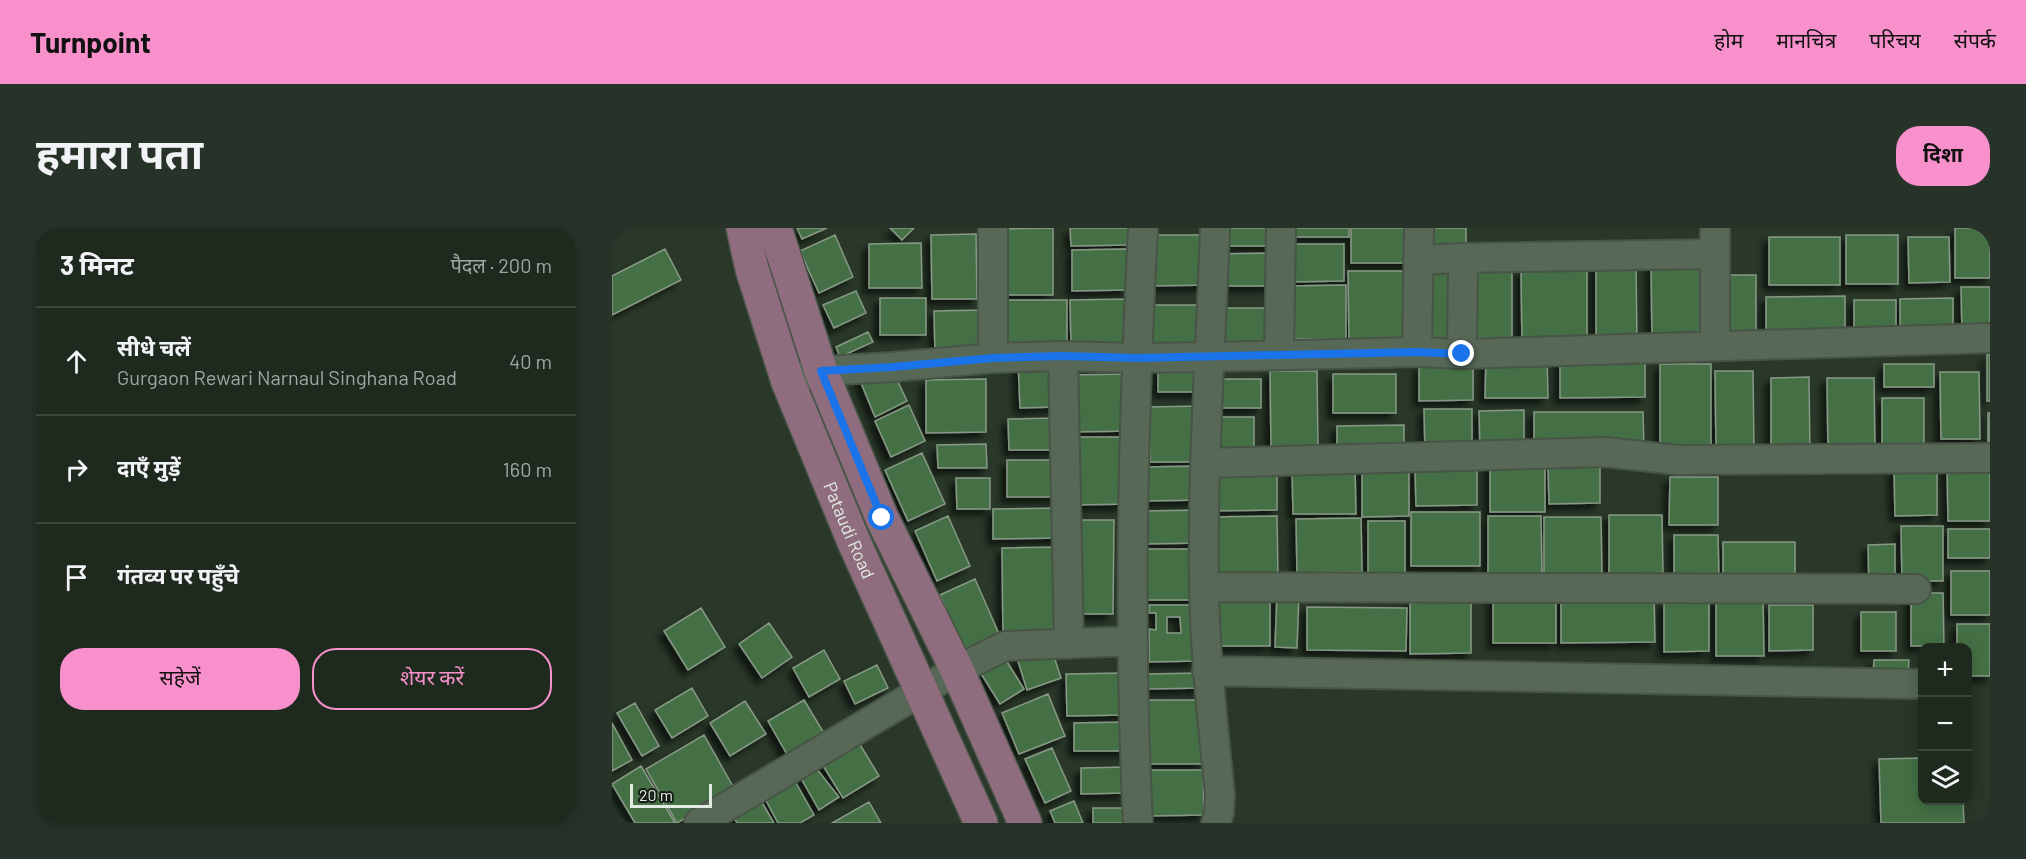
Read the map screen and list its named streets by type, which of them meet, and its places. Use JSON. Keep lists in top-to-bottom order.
{
  "streets": {
    "main road": ["Pataudi Road"]
  },
  "scale_bar": "20 m",
  "page": {
    "header": "Turnpoint",
    "nav": [
      "होम",
      "मानचित्र",
      "परिचय",
      "संपर्क"
    ],
    "buttons": [
      "दिशा",
      ["सहेजें", "शेयर करें"]
    ],
    "title": "हमारा पता",
    "heading": ["3 मिनट", "पैदल · 200 m"],
    "list": [
      ["सीधे चलें", "Gurgaon Rewari Narnaul Singhana Road", "40 m"],
      ["दाएँ मुड़ें", "160 m"],
      "गंतव्य पर पहुँचे"
    ],
    "map_buttons": ["+", "−"],
    "scale": "20 m"
  }
}
